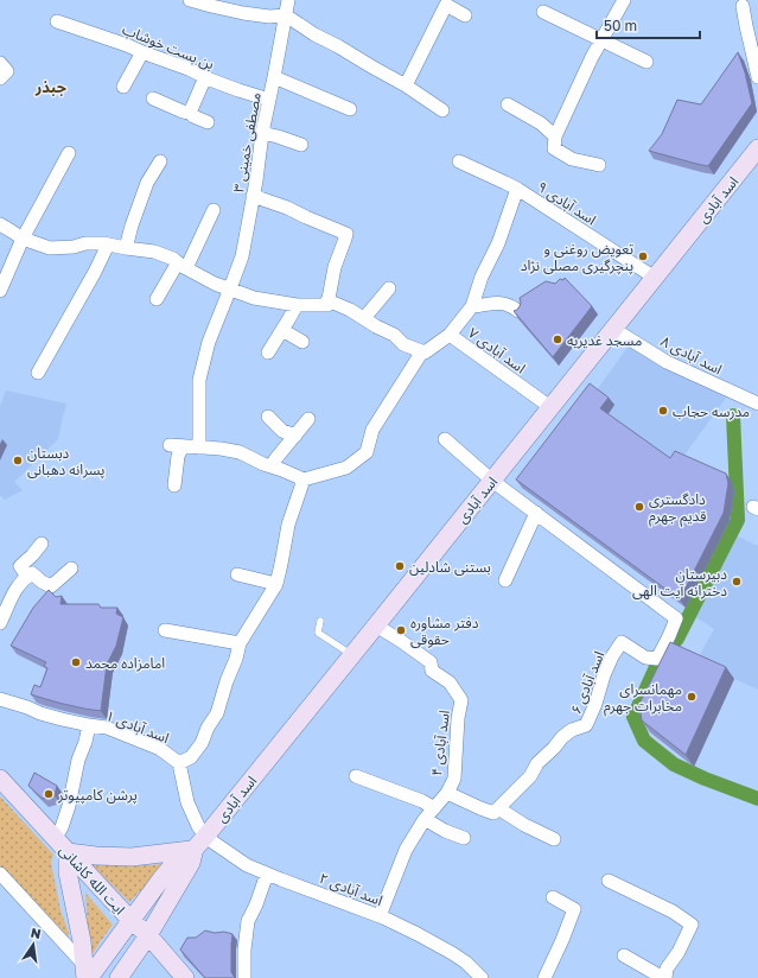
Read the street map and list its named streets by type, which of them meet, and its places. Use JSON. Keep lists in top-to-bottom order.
{
  "streets": {
    "main road": ["اسد آبادی", "ایت الله کاشانی"],
    "street": [
      "بن بست خوشاب",
      "مصطفی خمینی ۳",
      "اسد آبادی ۹",
      "اسد آبادی ۷",
      "اسد آبادی ۸",
      "اسد آبادی ۶",
      "اسد آبادی ۱",
      "اسد آبادی ۴",
      "اسد آبادی ۲"
    ]
  },
  "crossings": [
    ["بن بست خوشاب", "مصطفی خمینی ۳"],
    ["اسد آبادی", "اسد آبادی ۹"],
    ["اسد آبادی", "اسد آبادی ۷"],
    ["اسد آبادی", "اسد آبادی ۸"],
    ["اسد آبادی", "اسد آبادی ۶"],
    ["اسد آبادی", "اسد آبادی ۴"],
    ["اسد آبادی", "ایت الله کاشانی"],
    ["اسد آبادی", "اسد آبادی ۲"],
    ["اسد آبادی ۴", "اسد آبادی ۲"]
  ],
  "districts": ["جبذر"],
  "places": [
    "تعویض روغنی و پنچرگیری مصلی نژاد",
    "مسجد غدیریه",
    "مدرسه حجاب",
    "دبستان پسرانه دهبانی",
    "دادگستری قدیم جهرم",
    "بستنی شادلین",
    "دبیرستان دخترانه آیت الهی",
    "دفتر مشاوره حقوقی",
    "امامزاده محمد",
    "مهمانسرای مخابرات جهرم",
    "پرشن کامپیوتر"
  ],
  "scale_bar": "50 m",
  "north": "top"
}
